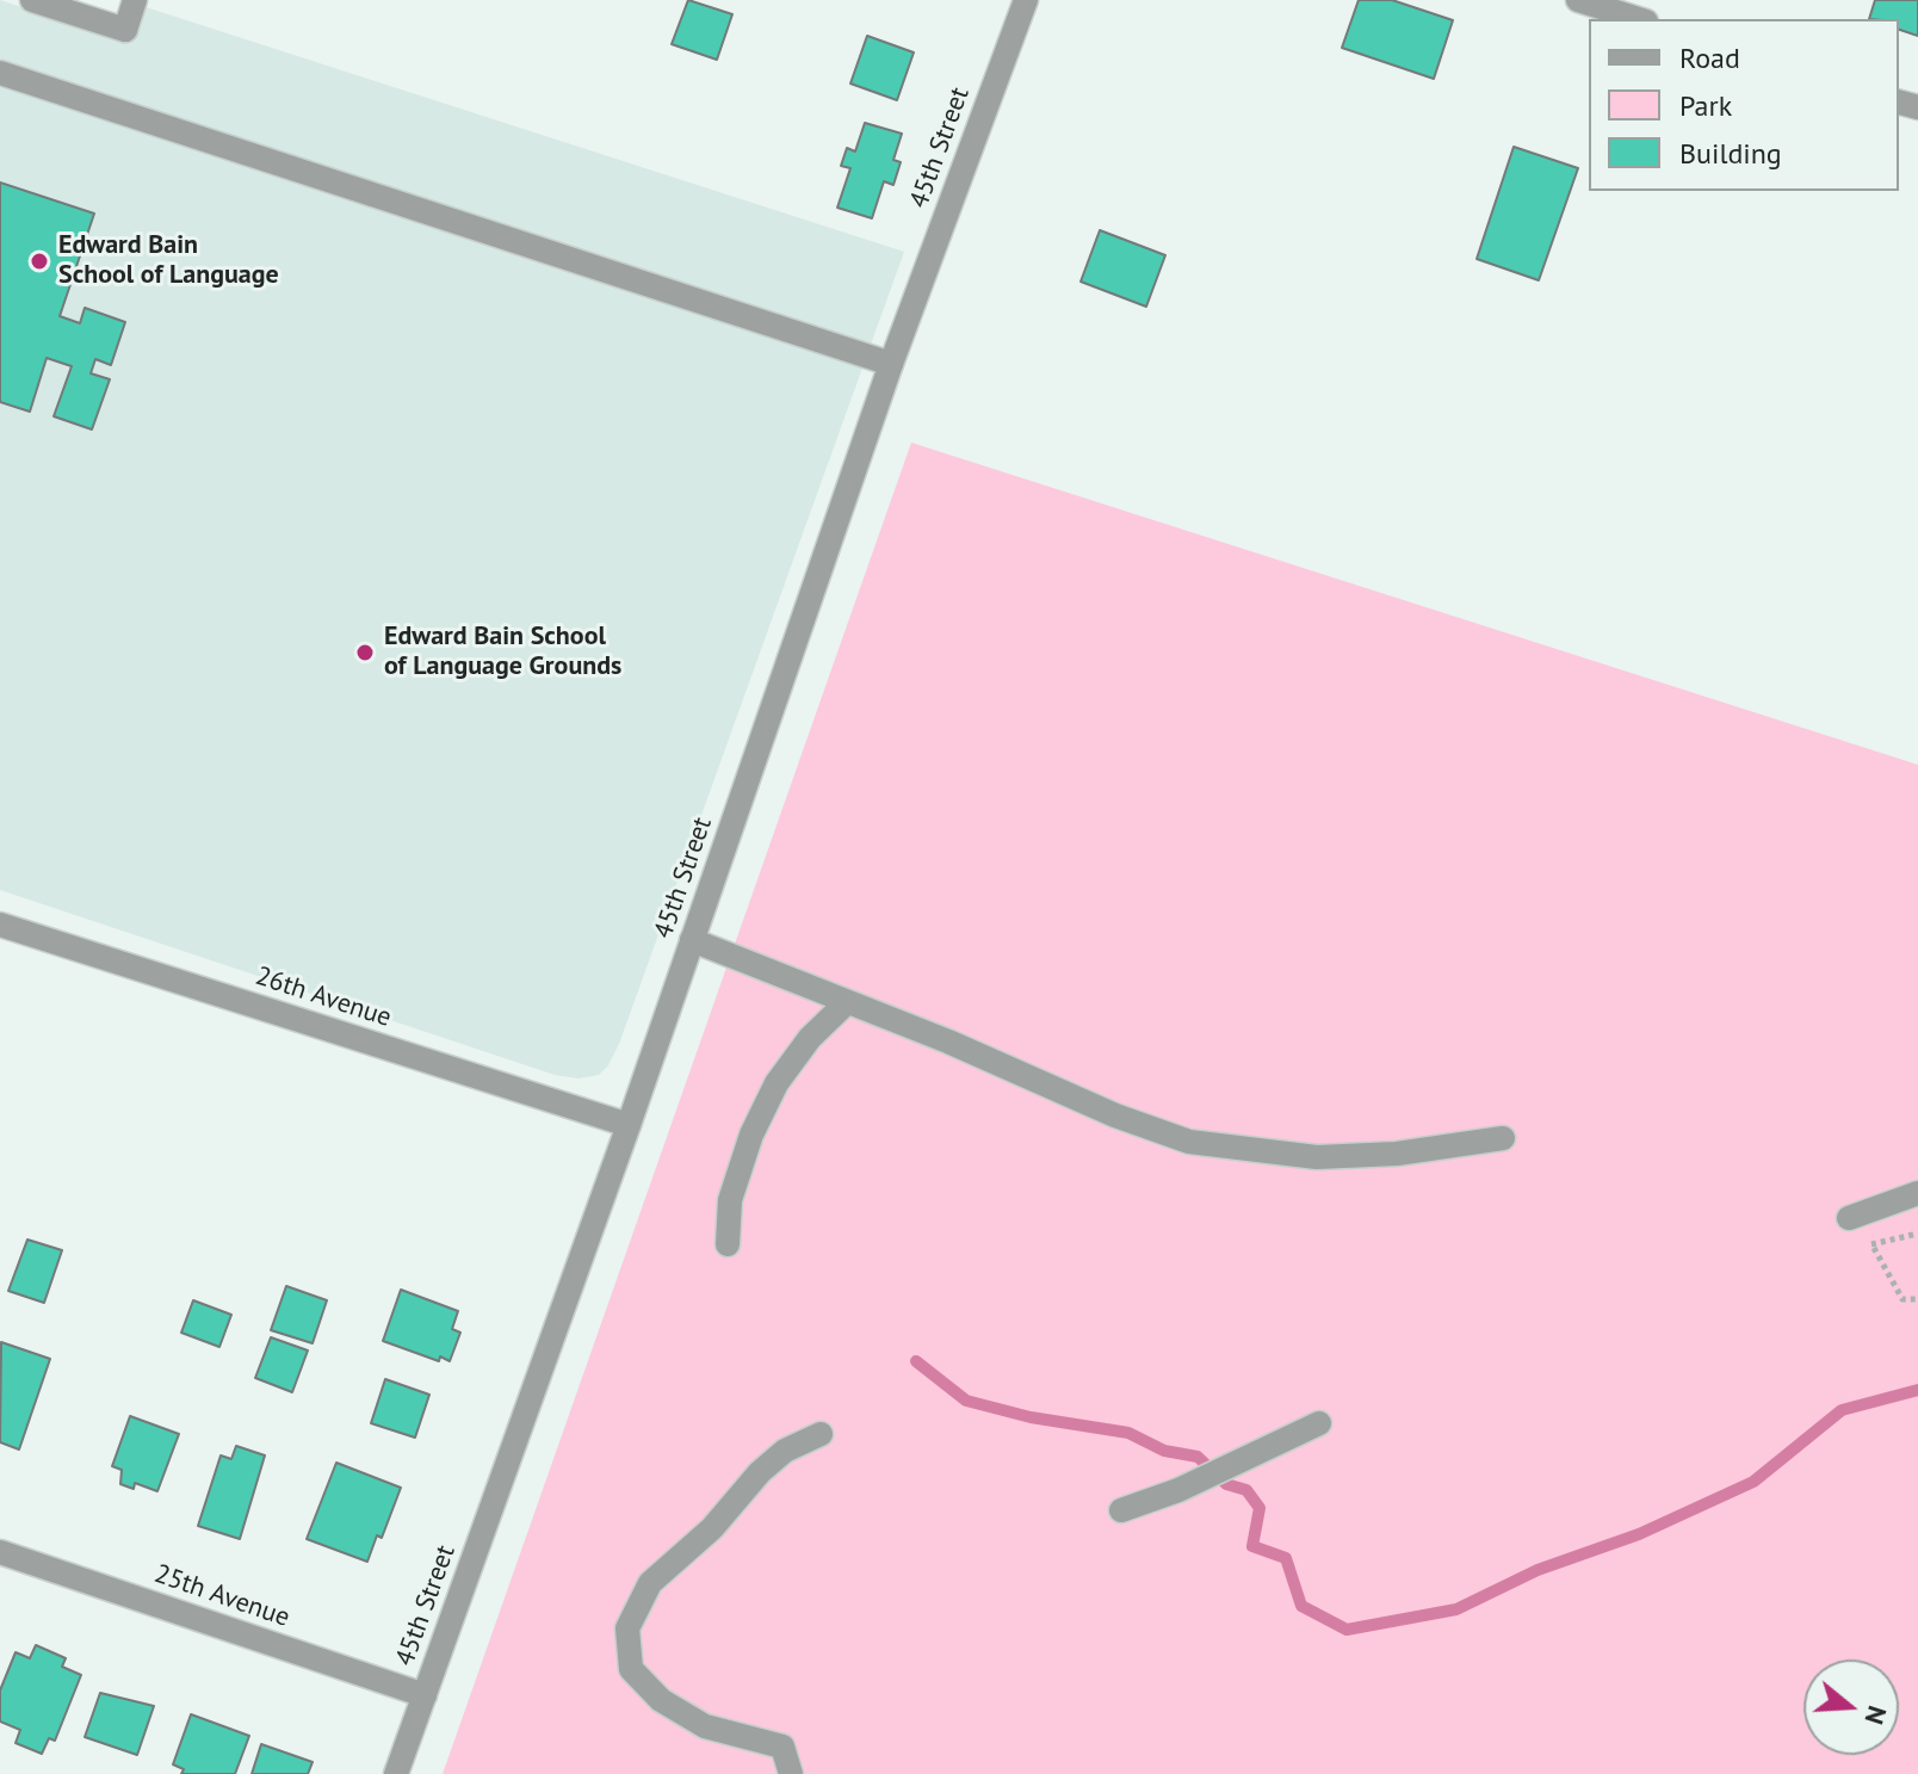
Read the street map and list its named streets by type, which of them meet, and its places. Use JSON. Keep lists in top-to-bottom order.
{
  "streets": {
    "street": ["45th Street", "26th Avenue", "25th Avenue"]
  },
  "crossings": [
    ["45th Street", "26th Avenue"],
    ["45th Street", "25th Avenue"]
  ],
  "places": ["Edward Bain School of Language", "Edward Bain School of Language Grounds"],
  "legend": ["Road", "Park", "Building"],
  "north": "right"
}
